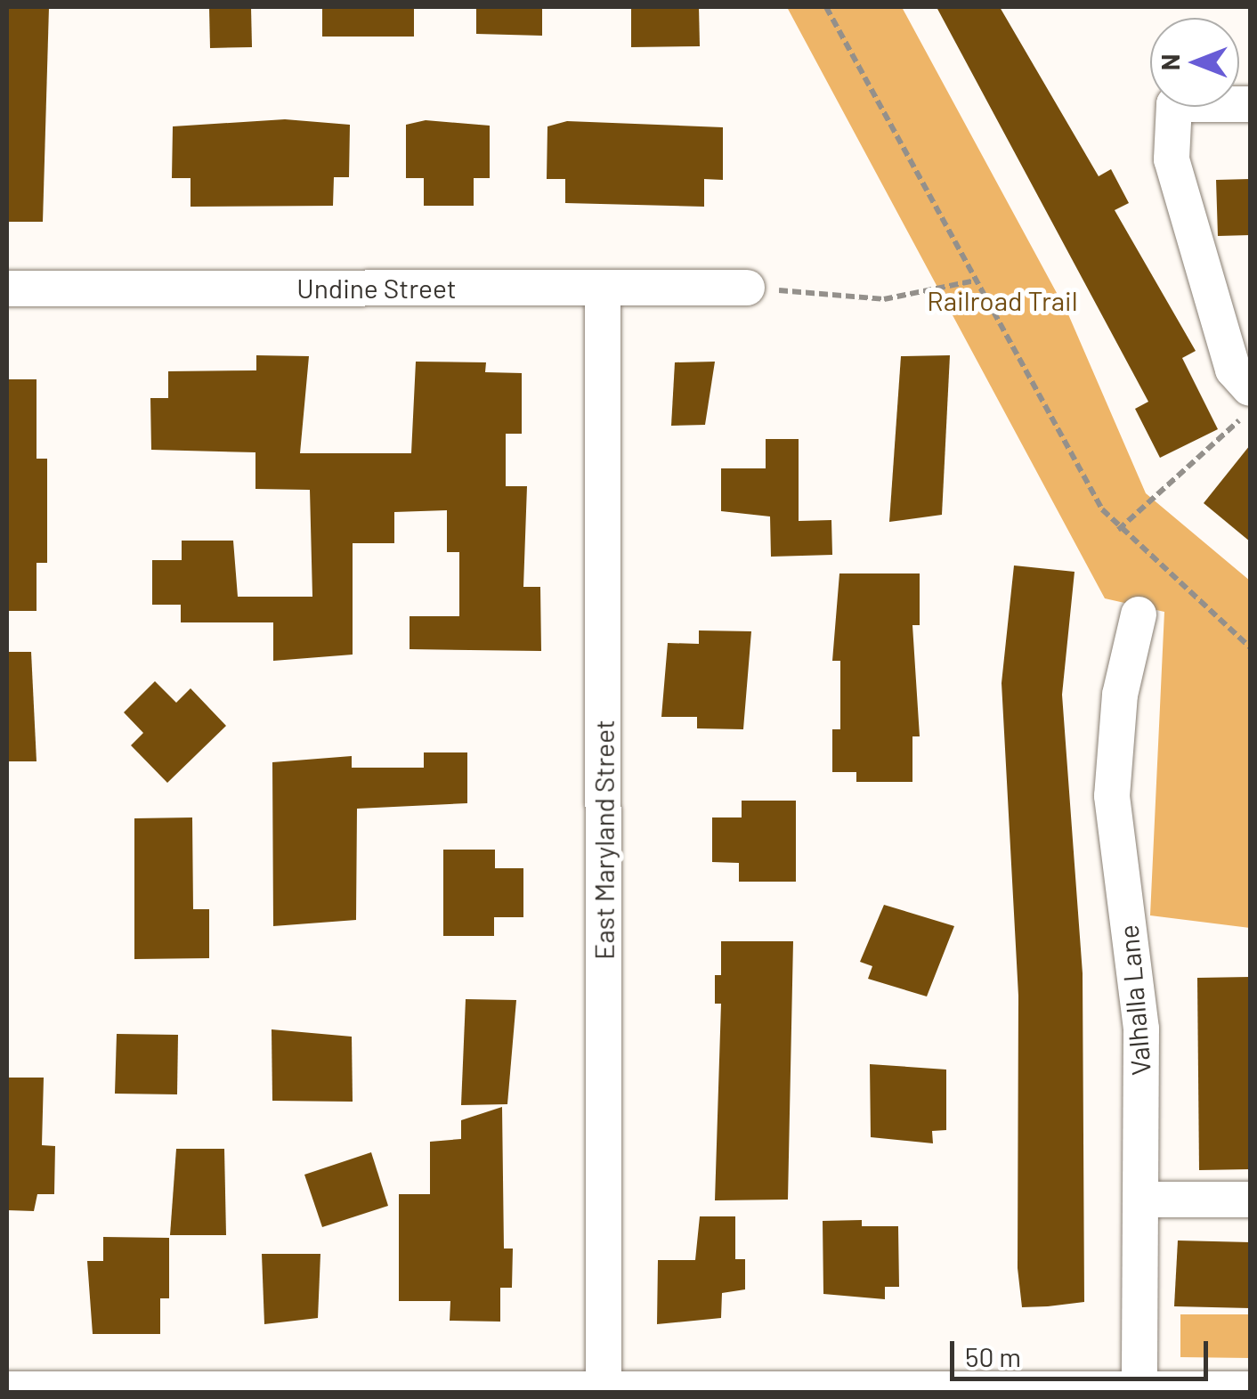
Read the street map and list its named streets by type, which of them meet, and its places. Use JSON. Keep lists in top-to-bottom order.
{
  "streets": {
    "street": ["Undine Street", "East Maryland Street", "Valhalla Lane"]
  },
  "crossings": [
    ["Undine Street", "East Maryland Street"]
  ],
  "parks": ["Railroad Trail"],
  "scale_bar": "50 m",
  "north": "left"
}
